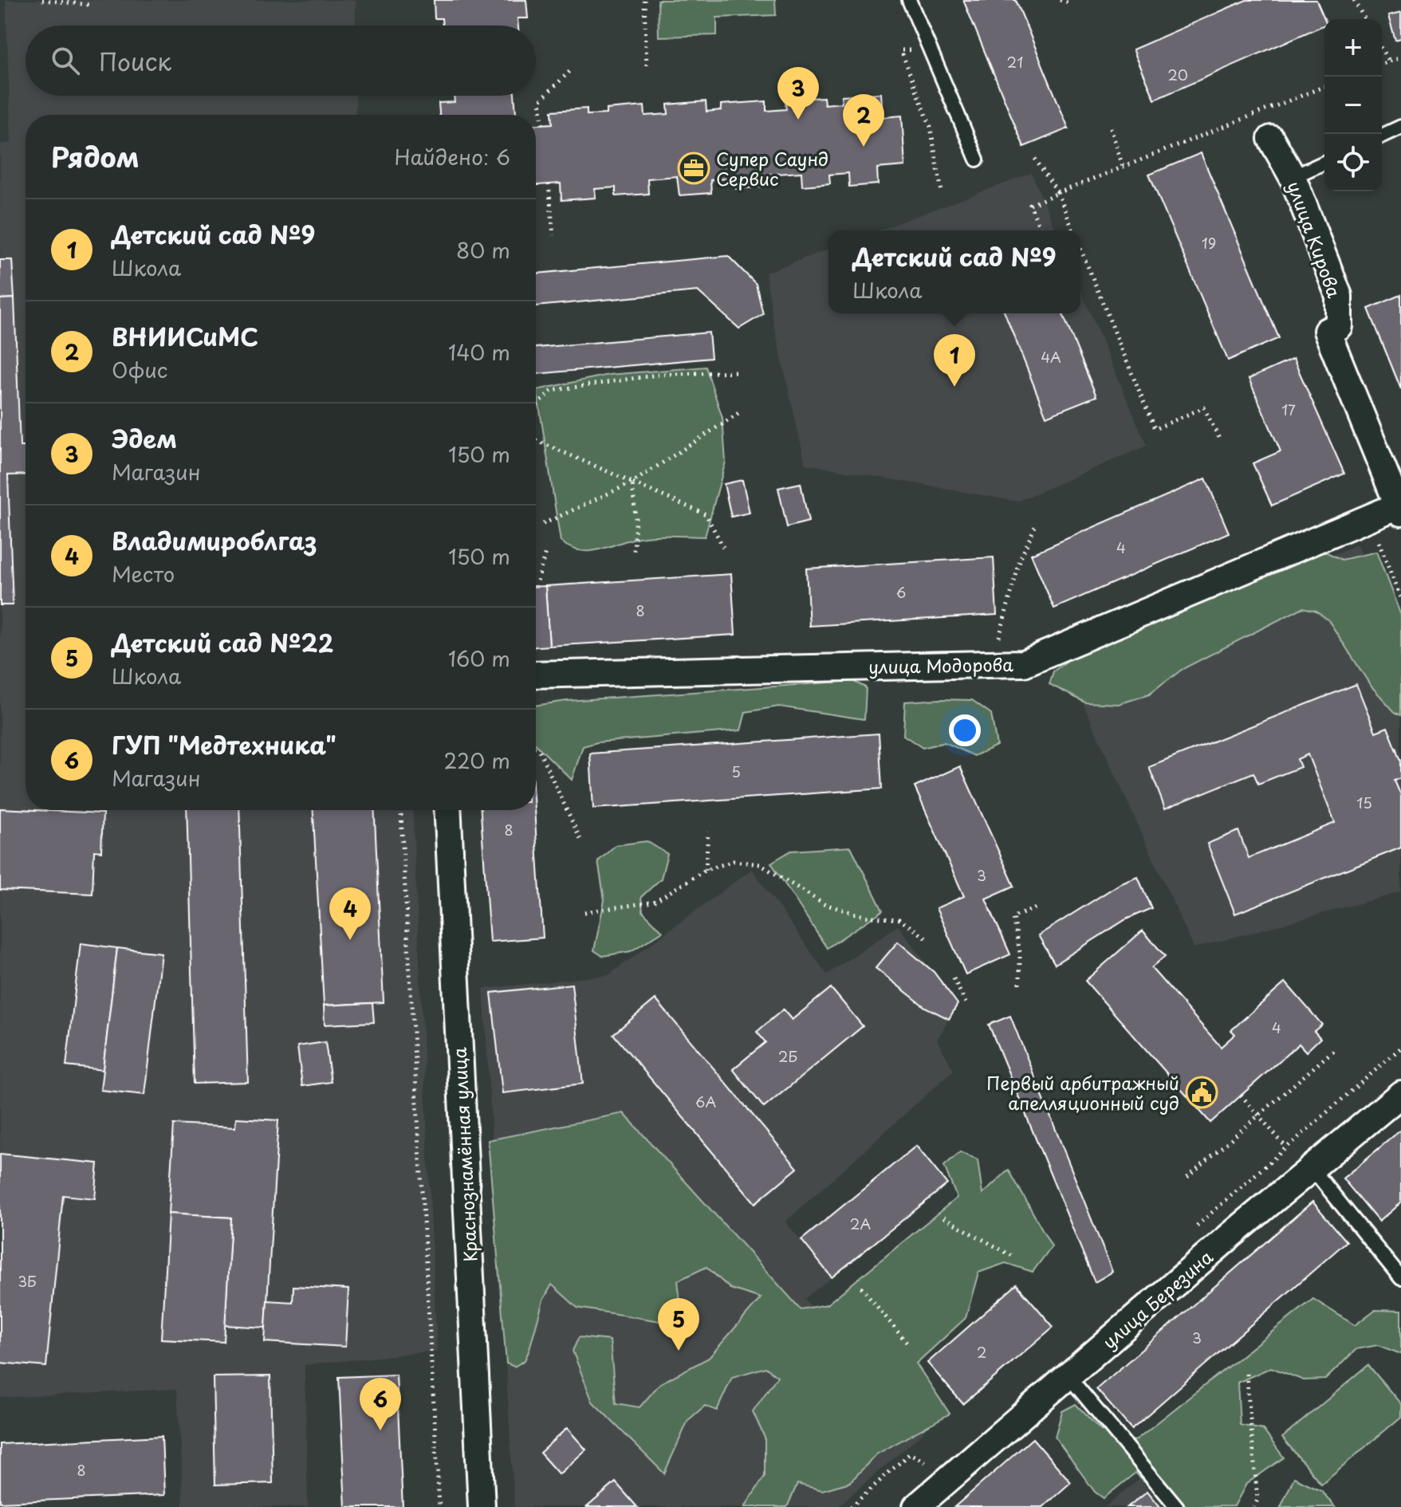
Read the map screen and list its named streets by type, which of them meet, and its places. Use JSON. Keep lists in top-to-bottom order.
{
  "streets": {
    "street": [
      "улица Кирова",
      "улица Модорова",
      "Краснознамённая улица",
      "улица Березина"
    ]
  },
  "crossings": [
    ["улица Кирова", "улица Модорова"]
  ],
  "places": {
    "office": ["Супер Саунд Сервис"],
    "public building": ["Первый арбитражный апелляционный суд"]
  },
  "house_numbers": [
    "21",
    "20",
    "19",
    "4А",
    "17",
    "4",
    "6",
    "8",
    "5",
    "15",
    "8",
    "3",
    "4",
    "2Б",
    "6А",
    "2А",
    "3Б",
    "3",
    "2",
    "8"
  ],
  "page": {
    "map_buttons": ["+", "−"],
    "search": "Поиск",
    "pins": [
      "3",
      "2",
      "1",
      "4",
      "5",
      "6"
    ],
    "heading": ["Рядом", "Найдено: 6"],
    "list": [
      {
        "mark": "1",
        "name": "Детский сад №9",
        "note": "Школа",
        "value": "80 m"
      },
      {
        "mark": "2",
        "name": "ВНИИСиМС",
        "note": "Офис",
        "value": "140 m"
      },
      {
        "mark": "3",
        "name": "Эдем",
        "note": "Магазин",
        "value": "150 m"
      },
      {
        "mark": "4",
        "name": "Владимироблгаз",
        "note": "Место",
        "value": "150 m"
      },
      {
        "mark": "5",
        "name": "Детский сад №22",
        "note": "Школа",
        "value": "160 m"
      },
      {
        "mark": "6",
        "name": "ГУП \"Медтехника\"",
        "note": "Магазин",
        "value": "220 m"
      }
    ],
    "popup": ["Детский сад №9", "Школа"]
  }
}
